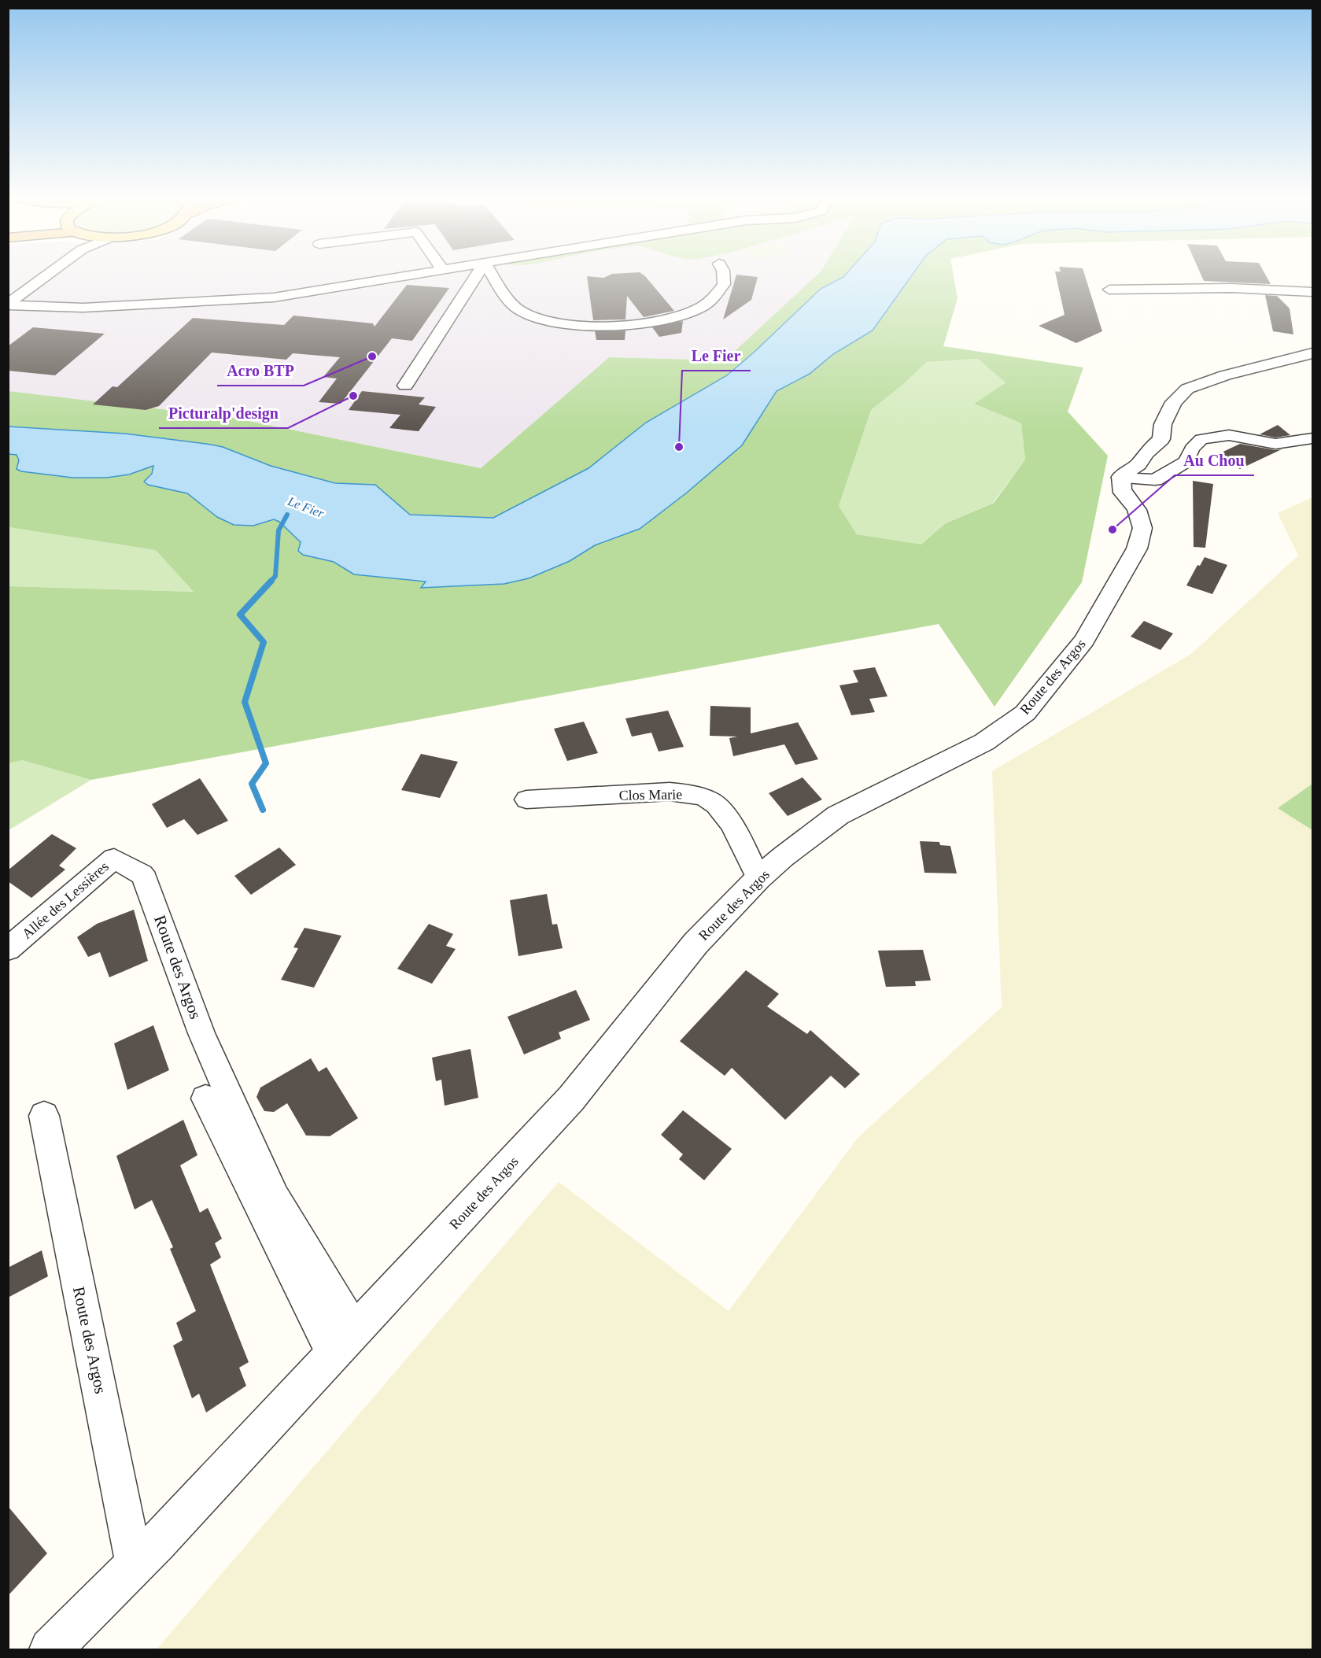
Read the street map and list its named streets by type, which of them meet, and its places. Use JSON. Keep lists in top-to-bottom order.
{
  "streets": {
    "street": ["Route des Argos", "Clos Marie", "Allée des Lessières"]
  },
  "crossings": [
    ["Route des Argos", "Clos Marie"],
    ["Route des Argos", "Allée des Lessières"]
  ],
  "water": ["Le Fier"],
  "places": [
    "Acro BTP",
    "Picturalp'design",
    "Le Fier",
    "Au Chou"
  ]
}
